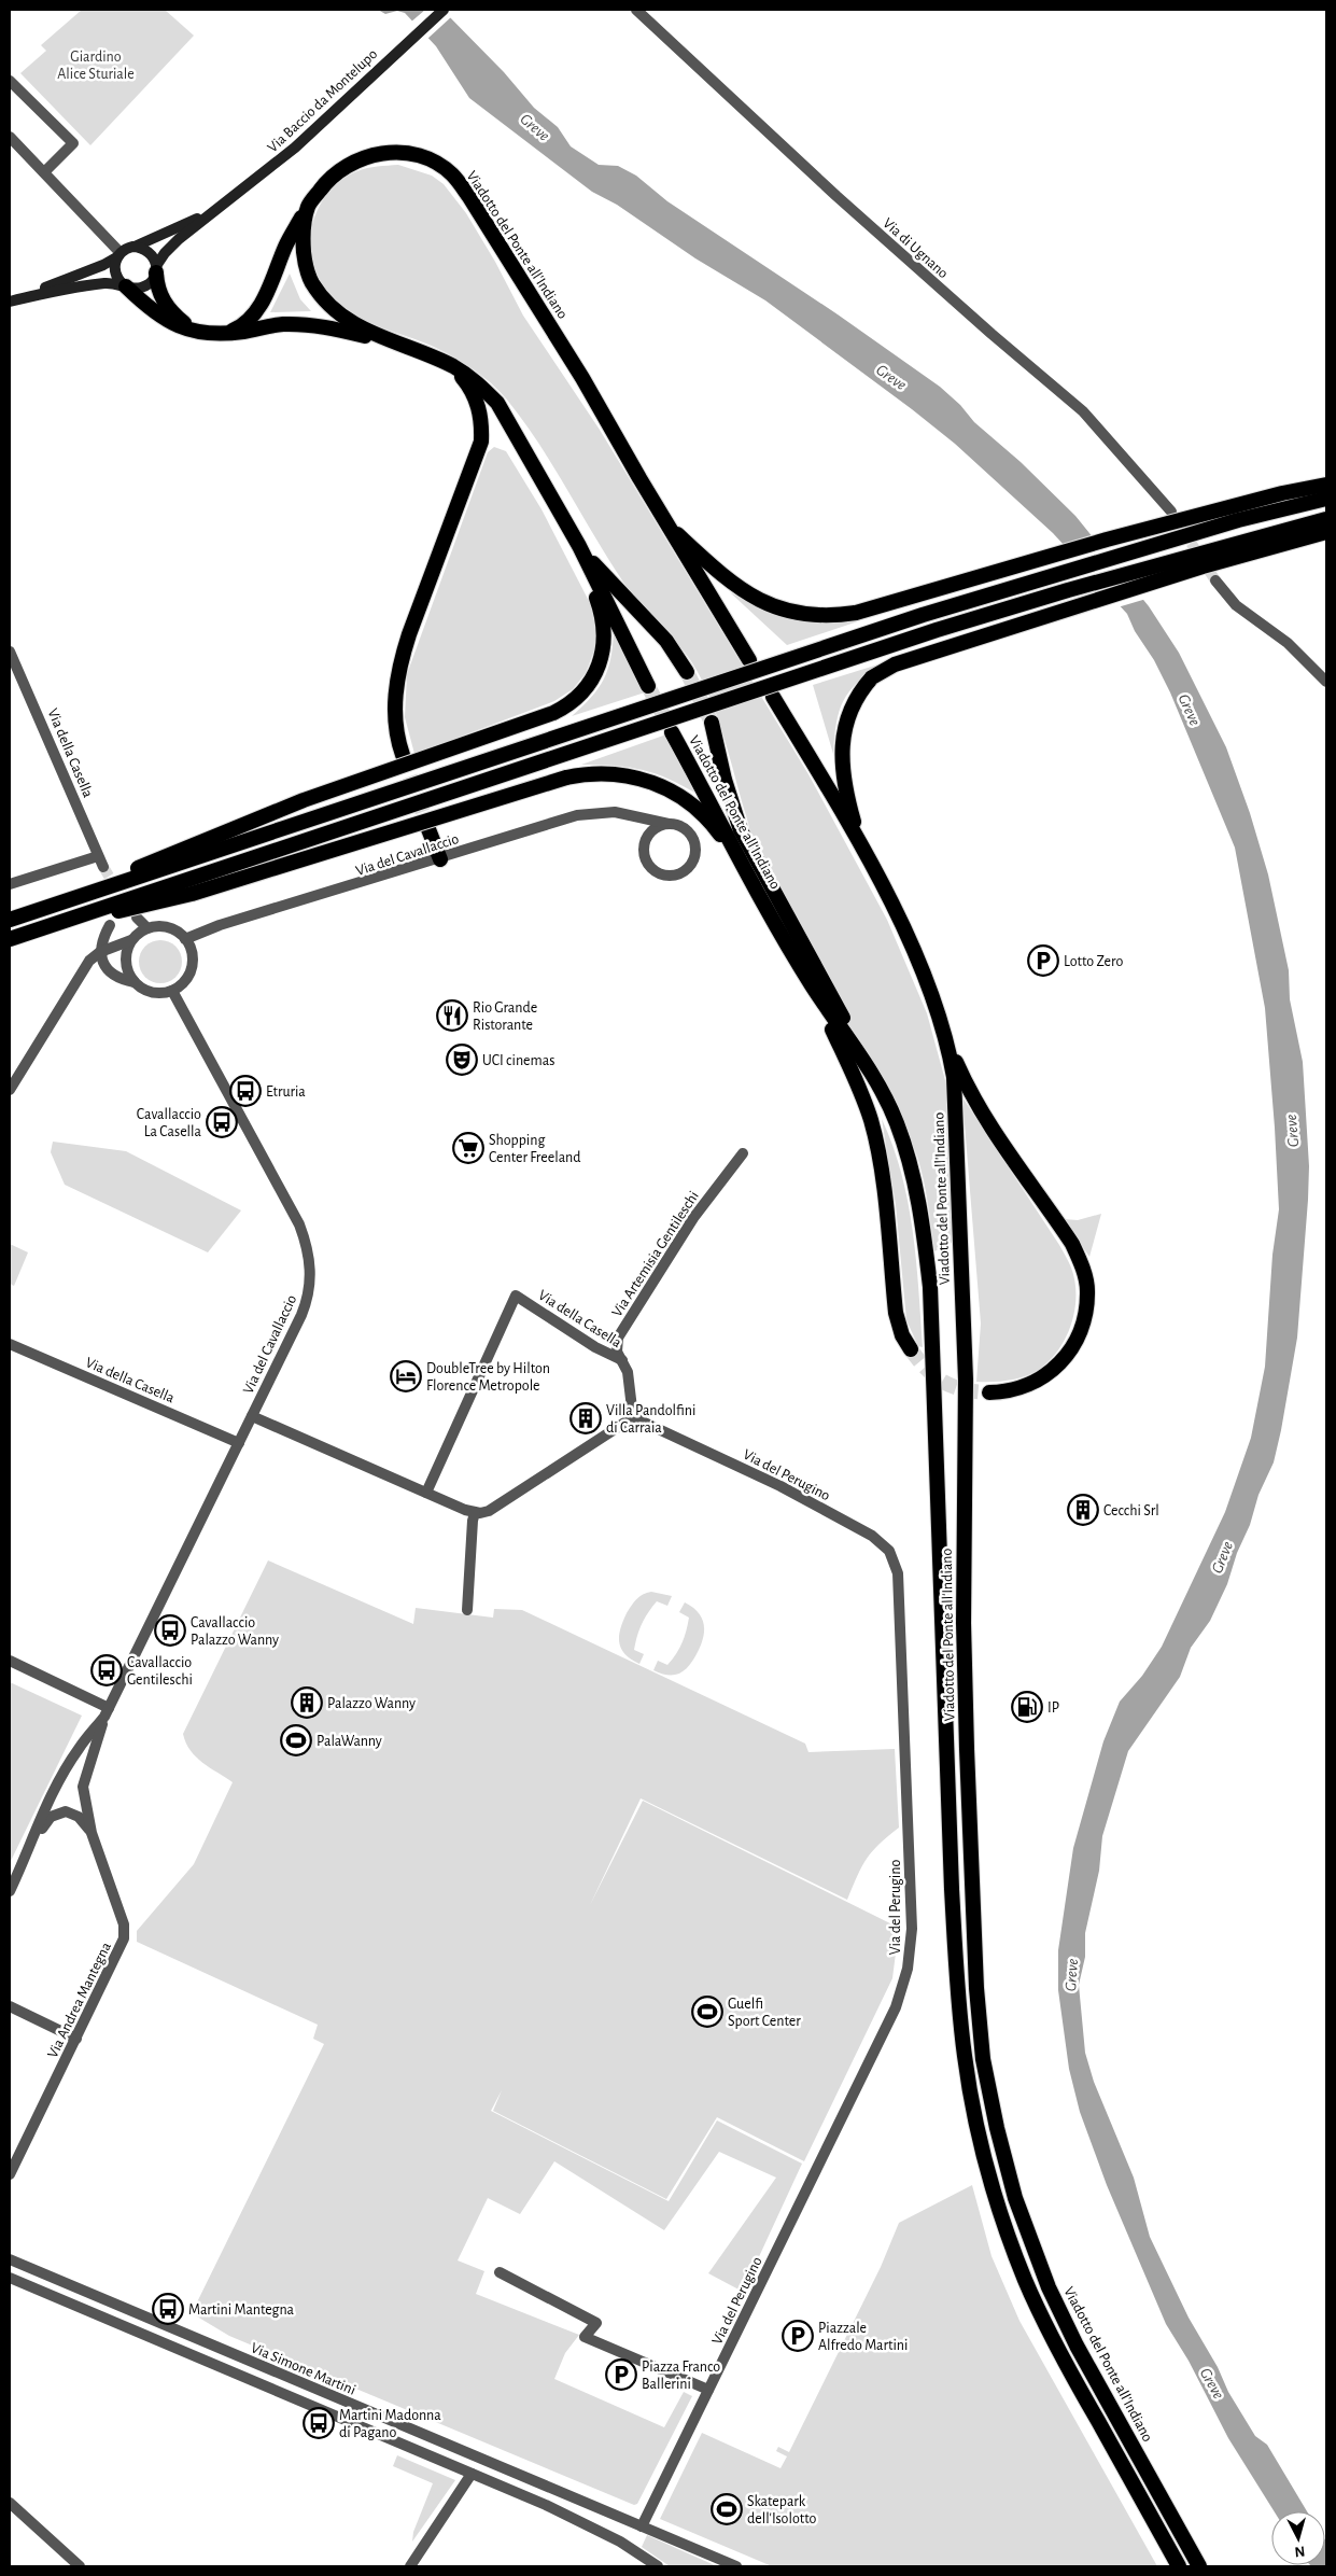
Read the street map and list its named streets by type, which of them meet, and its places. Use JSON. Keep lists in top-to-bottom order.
{
  "streets": {
    "highway": ["Viadotto del Ponte all'Indiano"],
    "main road": ["Via Baccio da Montelupo"],
    "street": [
      "Via di Ugnano",
      "Via della Casella",
      "Via del Cavallaccio",
      "Via Artemisia Gentileschi",
      "Via del Perugino",
      "Via Andrea Mantegna",
      "Via Simone Martini"
    ]
  },
  "crossings": [
    ["Via della Casella", "Via del Cavallaccio"],
    ["Via della Casella", "Via Artemisia Gentileschi"],
    ["Via del Cavallaccio", "Via Andrea Mantegna"],
    ["Via Artemisia Gentileschi", "Via del Perugino"],
    ["Via del Perugino", "Via Simone Martini"]
  ],
  "water": ["Greve"],
  "parks": ["Giardino Alice Sturiale"],
  "places": {
    "parking": ["Lotto Zero", "Piazzale Alfredo Martini", "Piazza Franco Ballerini"],
    "restaurant": ["Rio Grande Ristorante"],
    "theatre": ["UCI cinemas"],
    "bus stop": [
      "Etruria",
      "Cavallaccio La Casella",
      "Cavallaccio Palazzo Wanny",
      "Cavallaccio Gentileschi",
      "Martini Mantegna",
      "Martini Madonna di Pagano"
    ],
    "supermarket": ["Shopping Center Freeland"],
    "hotel": ["DoubleTree by Hilton Florence Metropole"],
    "building": ["Villa Pandolfini di Carraia", "Cecchi Srl", "Palazzo Wanny"],
    "fuel station": ["IP"],
    "sports": ["PalaWanny", "Guelfi Sport Center", "Skatepark dell'Isolotto"]
  },
  "north": "bottom"
}
